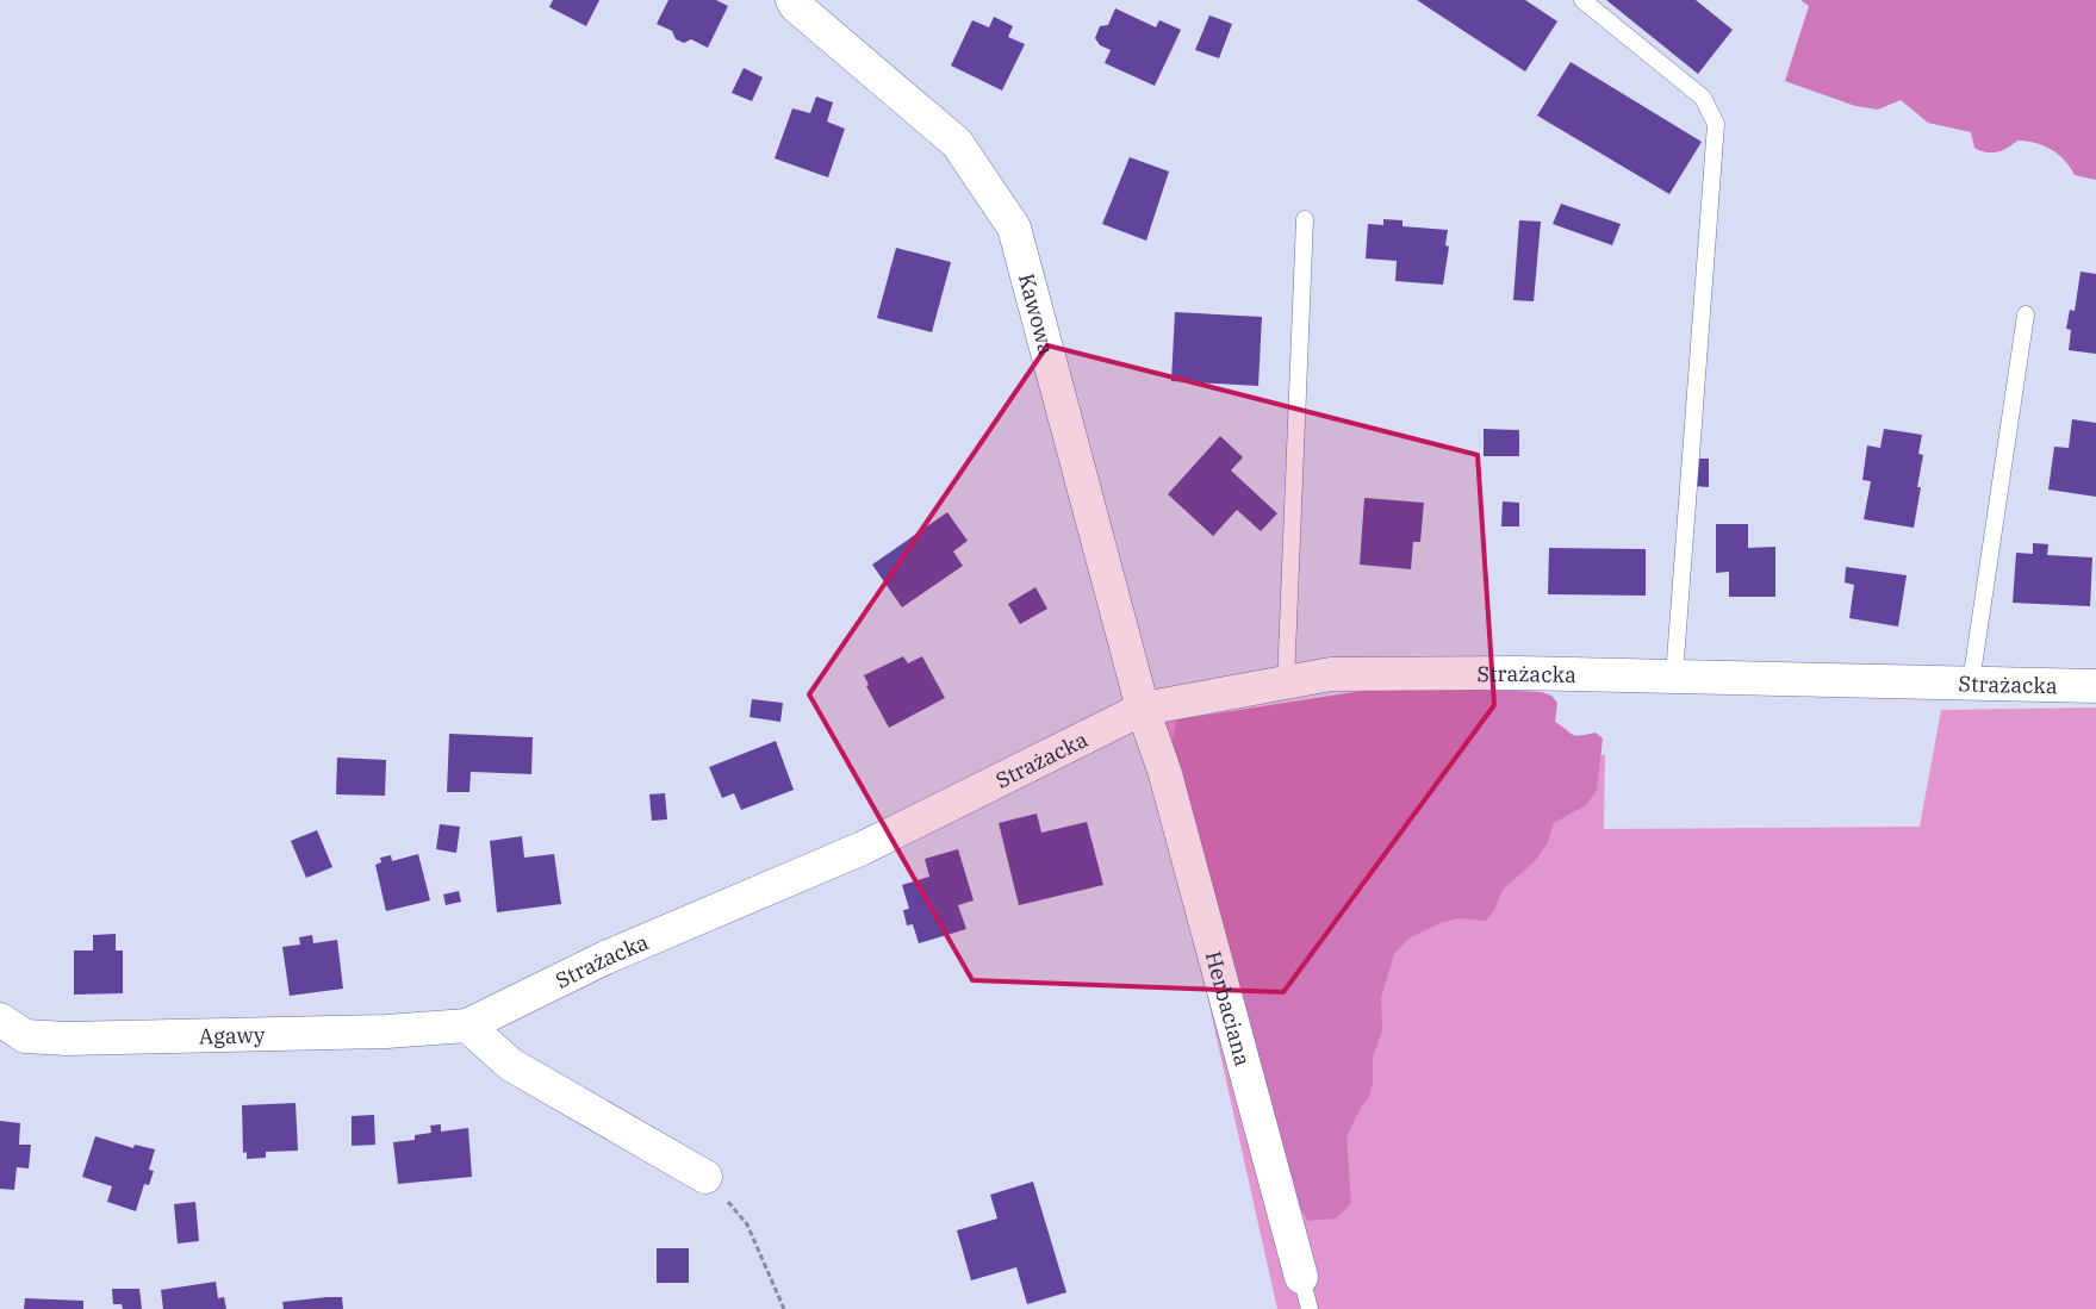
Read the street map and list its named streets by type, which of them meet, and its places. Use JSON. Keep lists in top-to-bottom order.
{
  "streets": {
    "street": [
      "Kawowa",
      "Strażacka",
      "Herbaciana",
      "Agawy"
    ]
  },
  "crossings": [
    ["Kawowa", "Strażacka"],
    ["Kawowa", "Herbaciana"],
    ["Strażacka", "Herbaciana"],
    ["Strażacka", "Agawy"]
  ]
}
